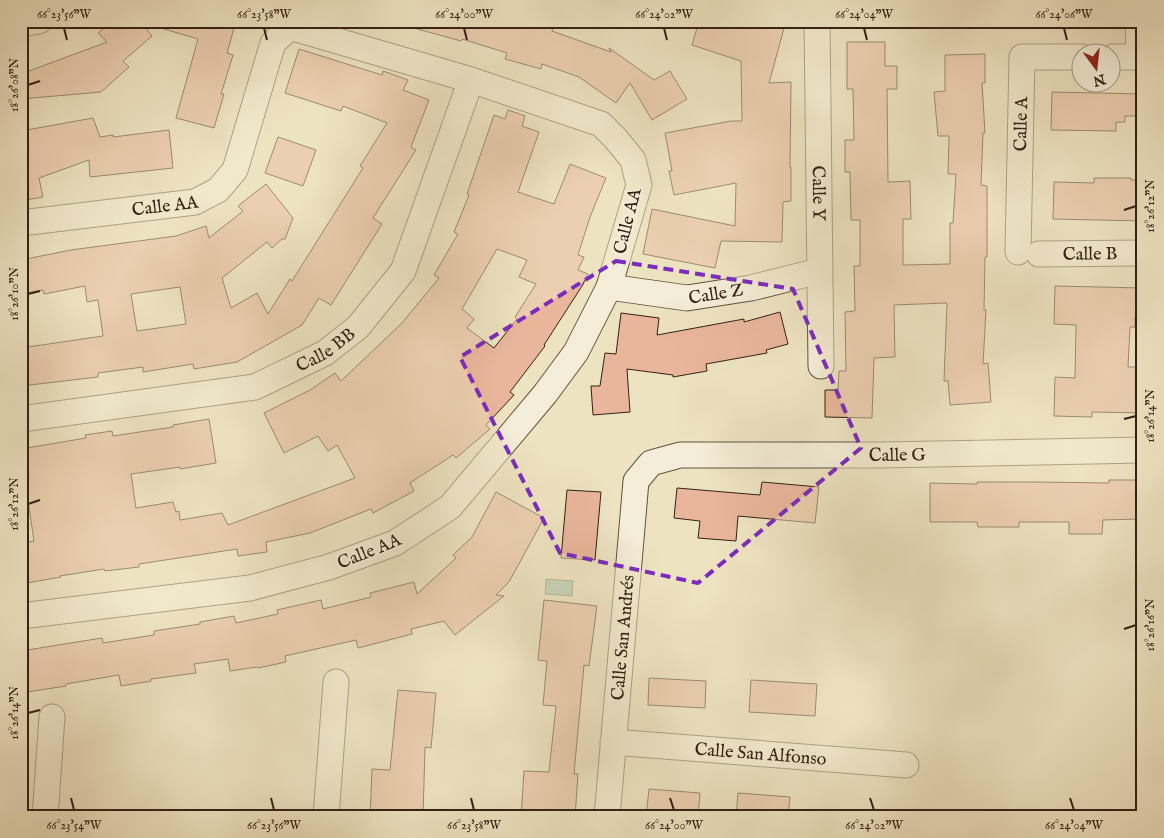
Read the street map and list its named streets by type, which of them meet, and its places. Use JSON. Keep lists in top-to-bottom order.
{
  "streets": {
    "street": [
      "Calle A",
      "Calle Y",
      "Calle AA",
      "Calle B",
      "Calle Z",
      "Calle BB",
      "Calle G",
      "Calle San Andrés",
      "Calle San Alfonso"
    ]
  },
  "crossings": [
    ["Calle A", "Calle B"],
    ["Calle Y", "Calle Z"],
    ["Calle AA", "Calle Z"],
    ["Calle AA", "Calle BB"],
    ["Calle G", "Calle San Andrés"],
    ["Calle San Andrés", "Calle San Alfonso"]
  ],
  "north": "bottom",
  "coordinates": [
    "66°23'56\"W",
    "66°23'58\"W",
    "66°24'00\"W",
    "66°24'02\"W",
    "66°24'04\"W",
    "66°24'06\"W",
    "18°26'08\"N",
    "18°26'12\"N",
    "18°26'10\"N",
    "18°26'14\"N",
    "18°26'16\"N",
    "66°23'54\"W"
  ]
}
